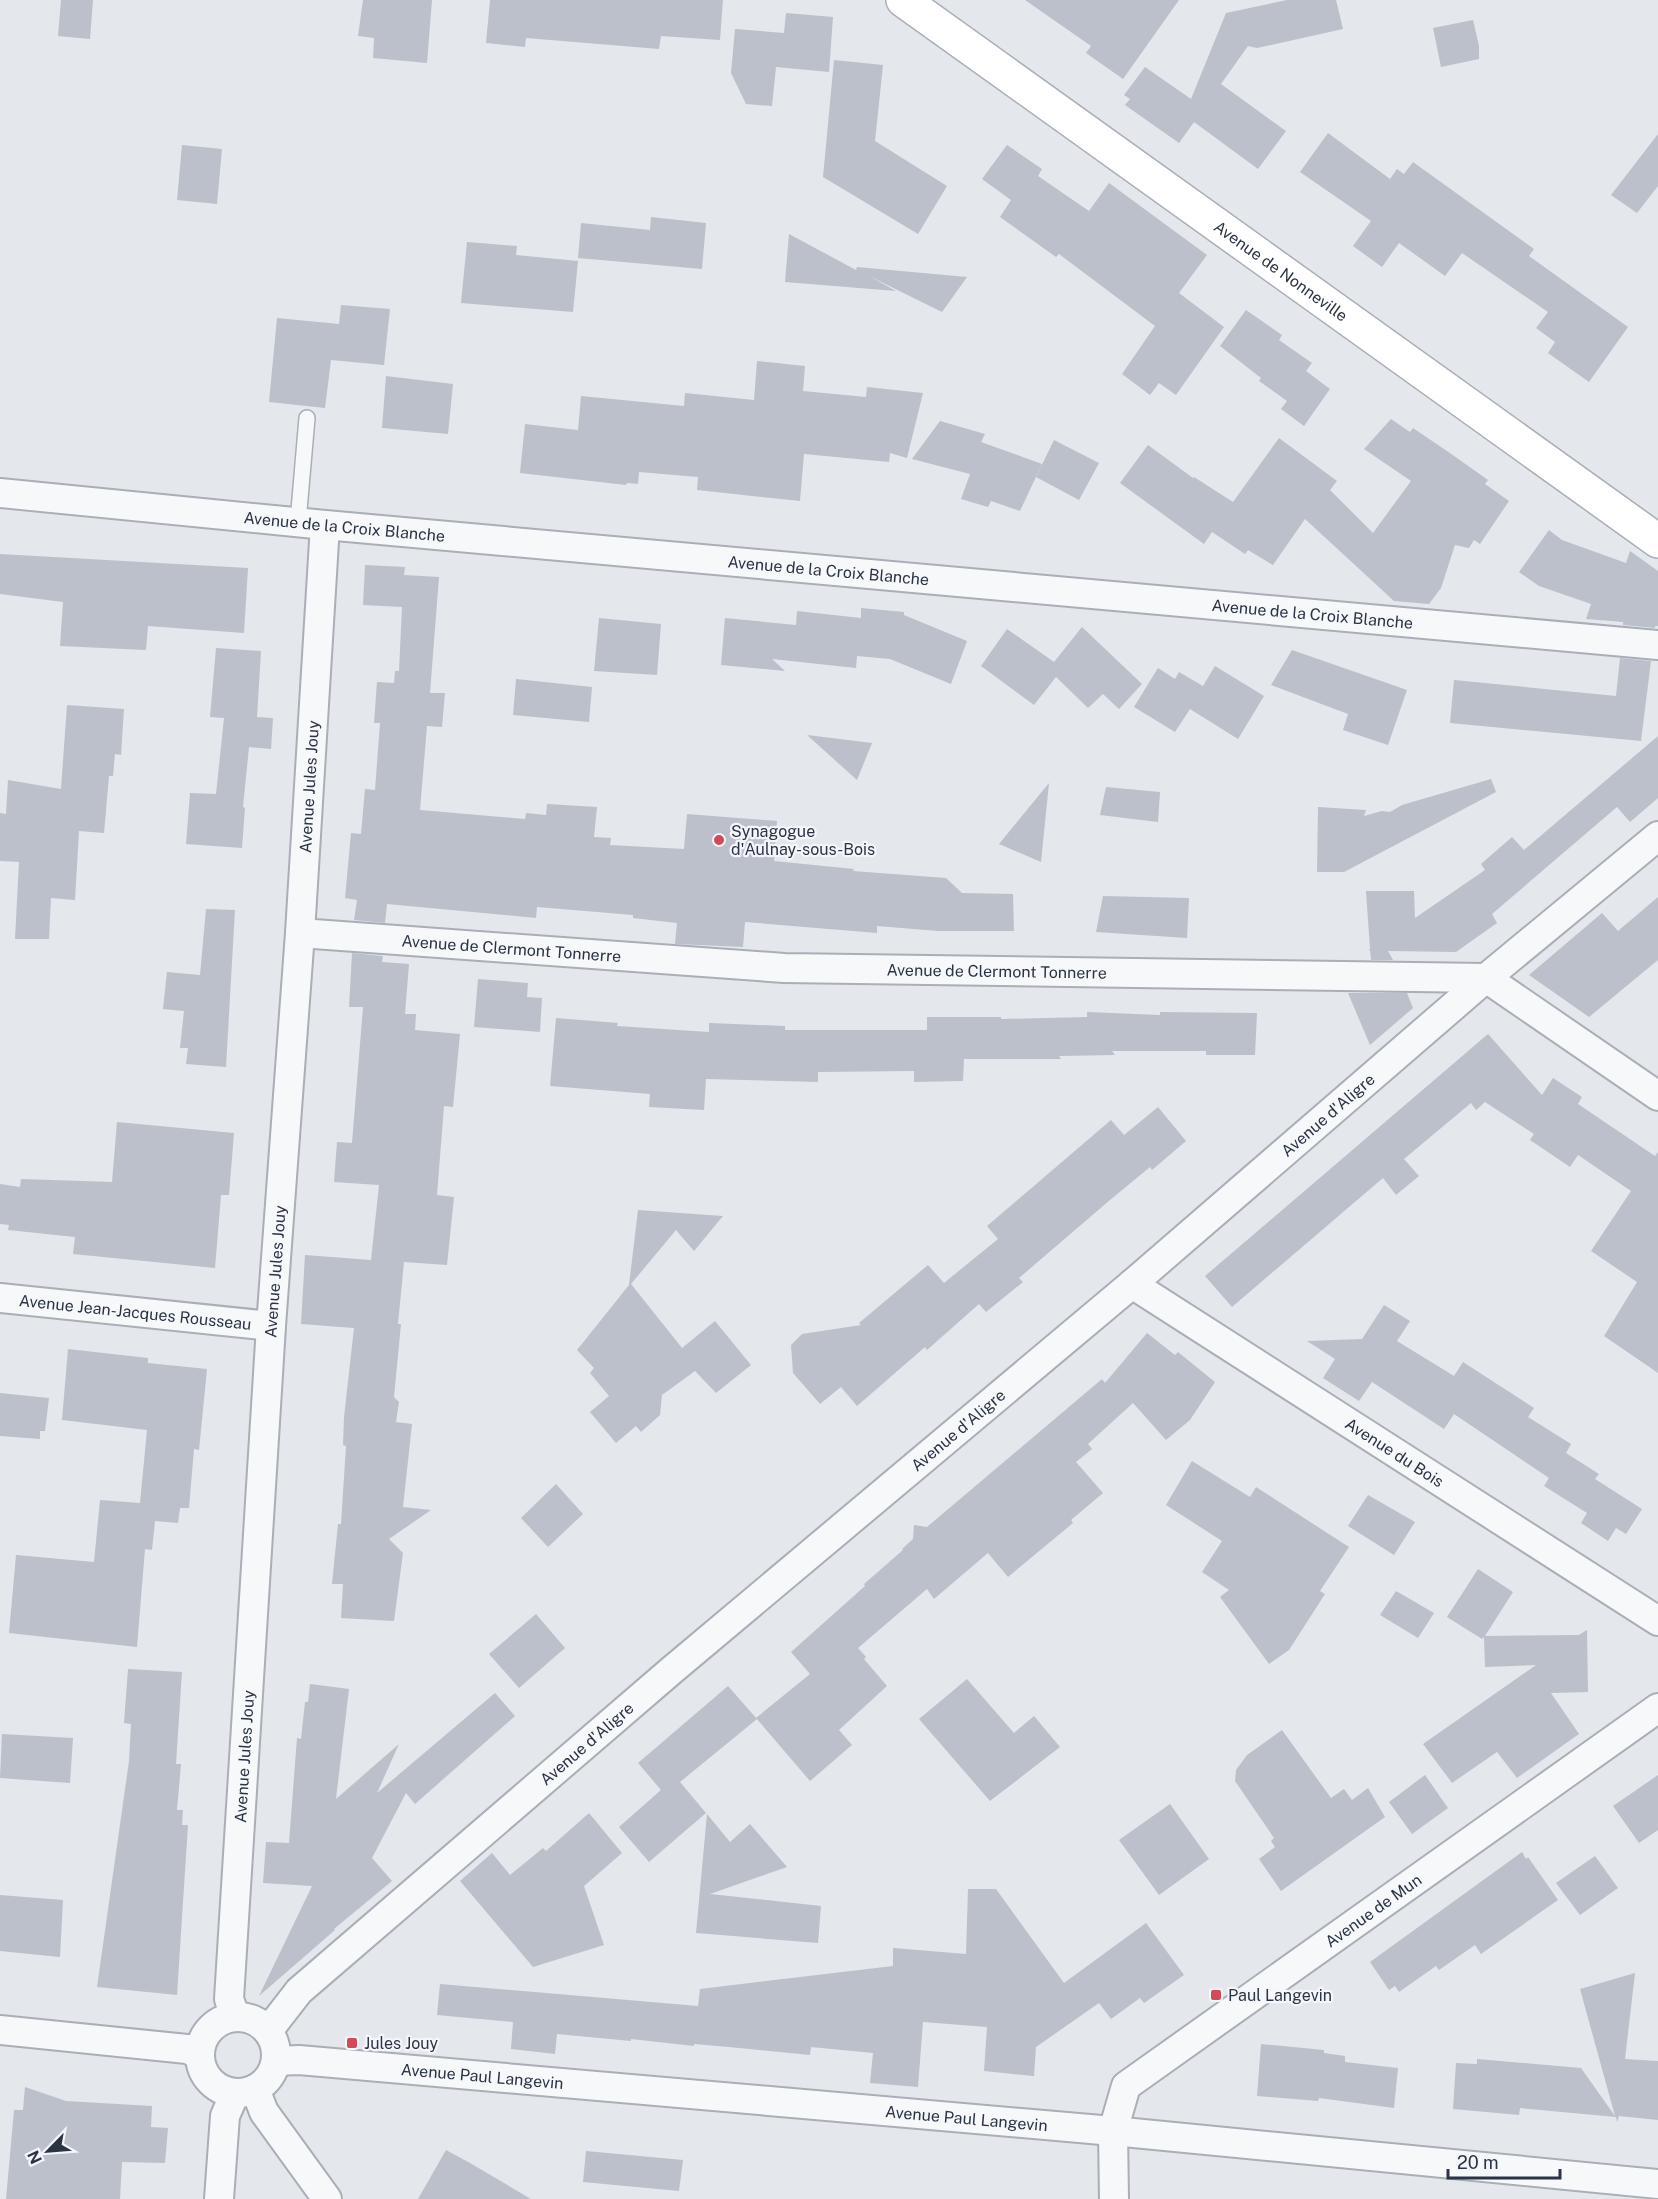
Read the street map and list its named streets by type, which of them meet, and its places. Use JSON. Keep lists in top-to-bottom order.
{
  "streets": {
    "street": [
      "Avenue de Nonneville",
      "Avenue de la Croix Blanche",
      "Avenue Jules Jouy",
      "Avenue de Clermont Tonnerre",
      "Avenue d'Aligre",
      "Avenue Jean-Jacques Rousseau",
      "Avenue du Bois",
      "Avenue de Mun",
      "Avenue Paul Langevin"
    ]
  },
  "crossings": [
    ["Avenue de la Croix Blanche", "Avenue Jules Jouy"],
    ["Avenue Jules Jouy", "Avenue de Clermont Tonnerre"],
    ["Avenue Jules Jouy", "Avenue d'Aligre"],
    ["Avenue Jules Jouy", "Avenue Jean-Jacques Rousseau"],
    ["Avenue Jules Jouy", "Avenue Paul Langevin"],
    ["Avenue de Clermont Tonnerre", "Avenue d'Aligre"],
    ["Avenue d'Aligre", "Avenue du Bois"],
    ["Avenue d'Aligre", "Avenue Paul Langevin"],
    ["Avenue de Mun", "Avenue Paul Langevin"]
  ],
  "places": {
    "other": ["Synagogue d'Aulnay-sous-Bois"],
    "transit": ["Paul Langevin", "Jules Jouy"]
  },
  "scale_bar": "20 m",
  "north": "bottom left"
}
